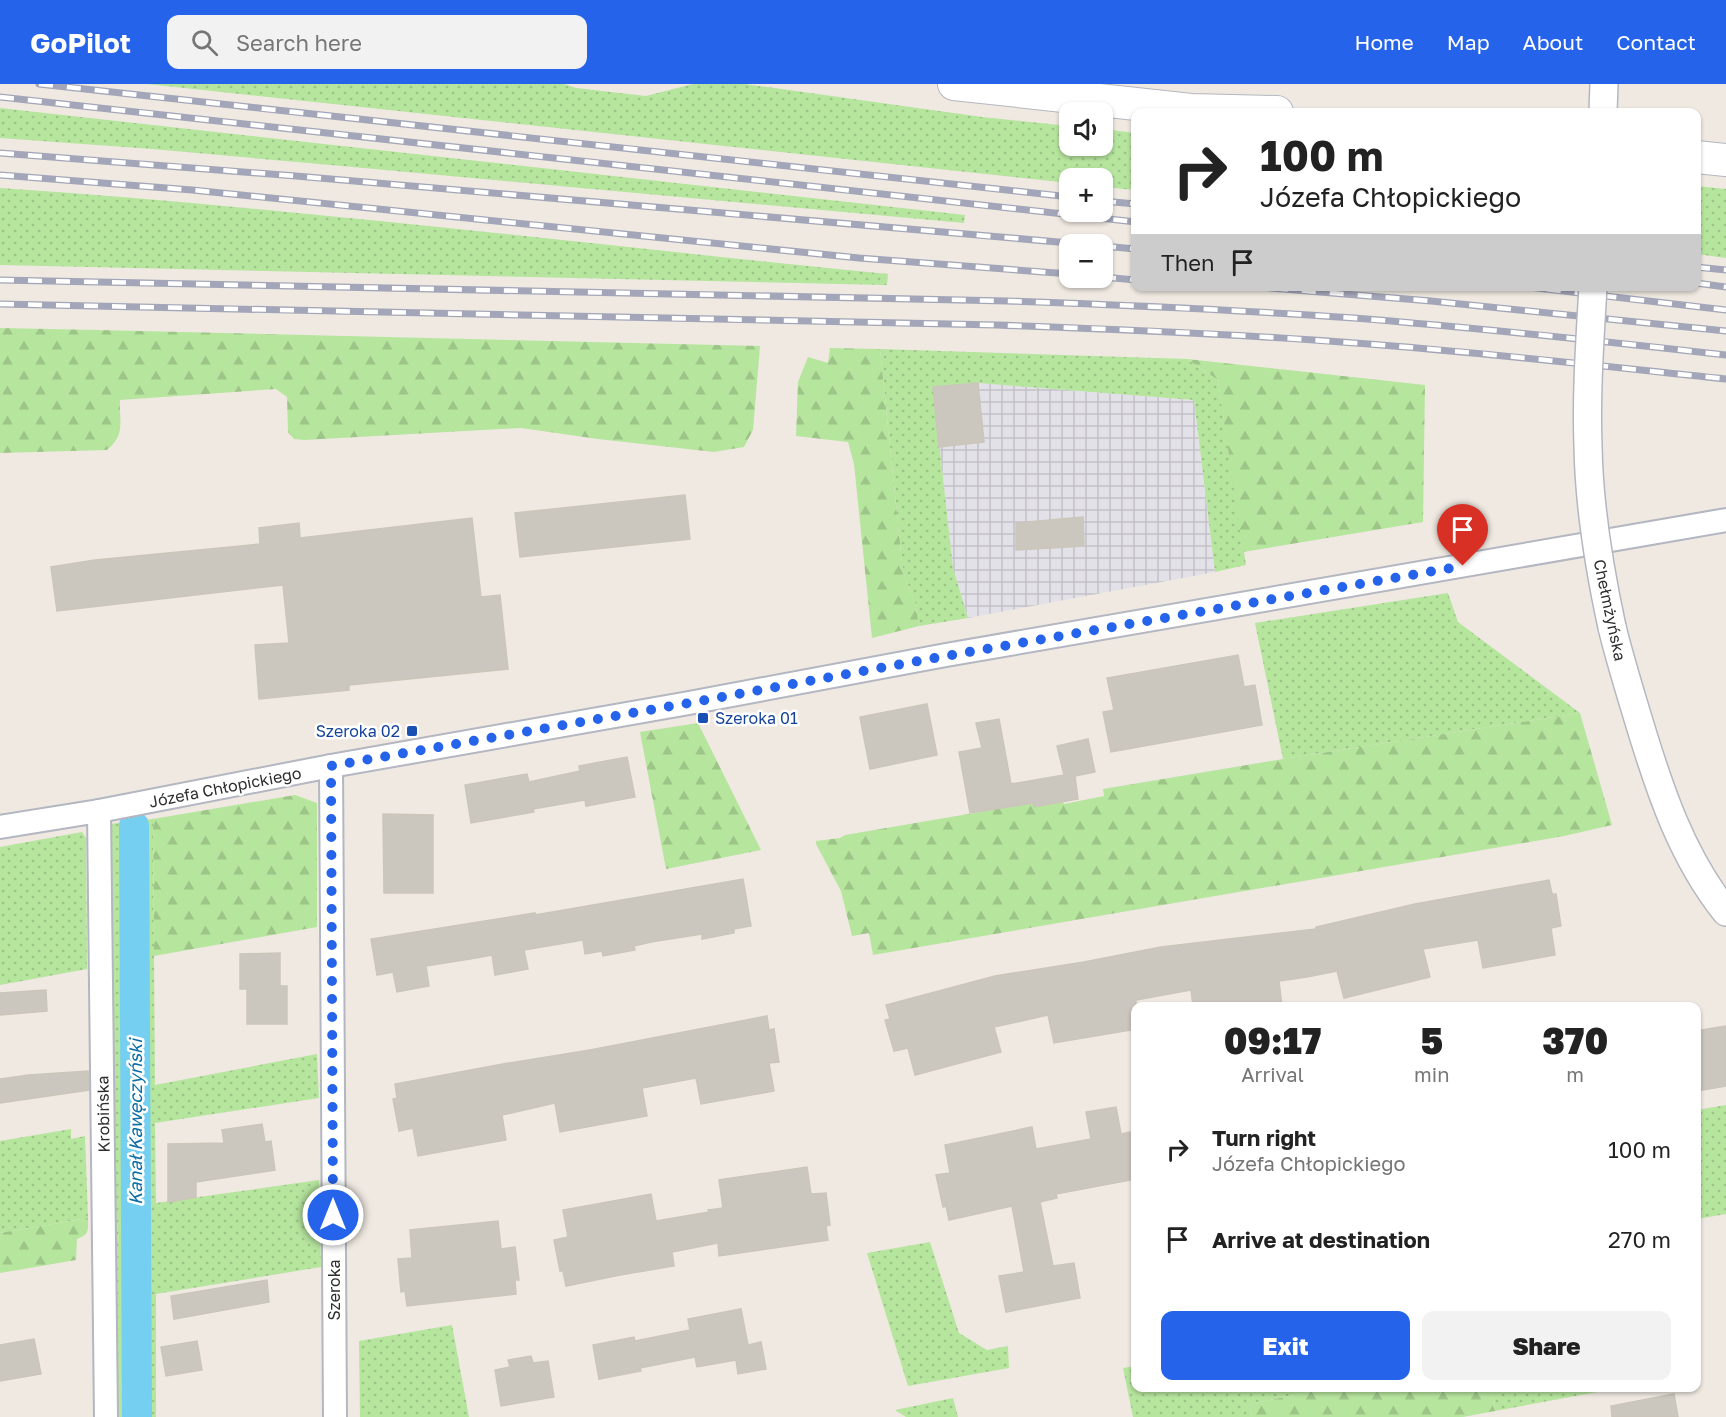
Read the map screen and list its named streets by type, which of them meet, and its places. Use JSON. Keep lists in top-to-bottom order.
{
  "streets": {
    "street": [
      "Chełmżyńska",
      "Józefa Chłopickiego",
      "Krobińska",
      "Szeroka"
    ]
  },
  "crossings": [
    ["Józefa Chłopickiego", "Krobińska"],
    ["Józefa Chłopickiego", "Szeroka"]
  ],
  "water": ["Kanał Kawęczyński"],
  "places": {
    "transit": ["Szeroka 01", "Szeroka 02"]
  },
  "page": {
    "header": "GoPilot",
    "search": "Search here",
    "nav": [
      "Home",
      "Map",
      "About",
      "Contact"
    ],
    "map_buttons": ["+", "−"],
    "turn": ["100 m", "Józefa Chłopickiego"],
    "then": "Then",
    "eta": [
      "09:17",
      "Arrival",
      "5",
      "min",
      "370",
      "m"
    ],
    "list": [
      {
        "name": "Turn right",
        "note": "Józefa Chłopickiego",
        "value": "100 m"
      },
      {
        "name": "Arrive at destination",
        "value": "270 m"
      }
    ],
    "buttons": ["Exit", "Share"]
  }
}
